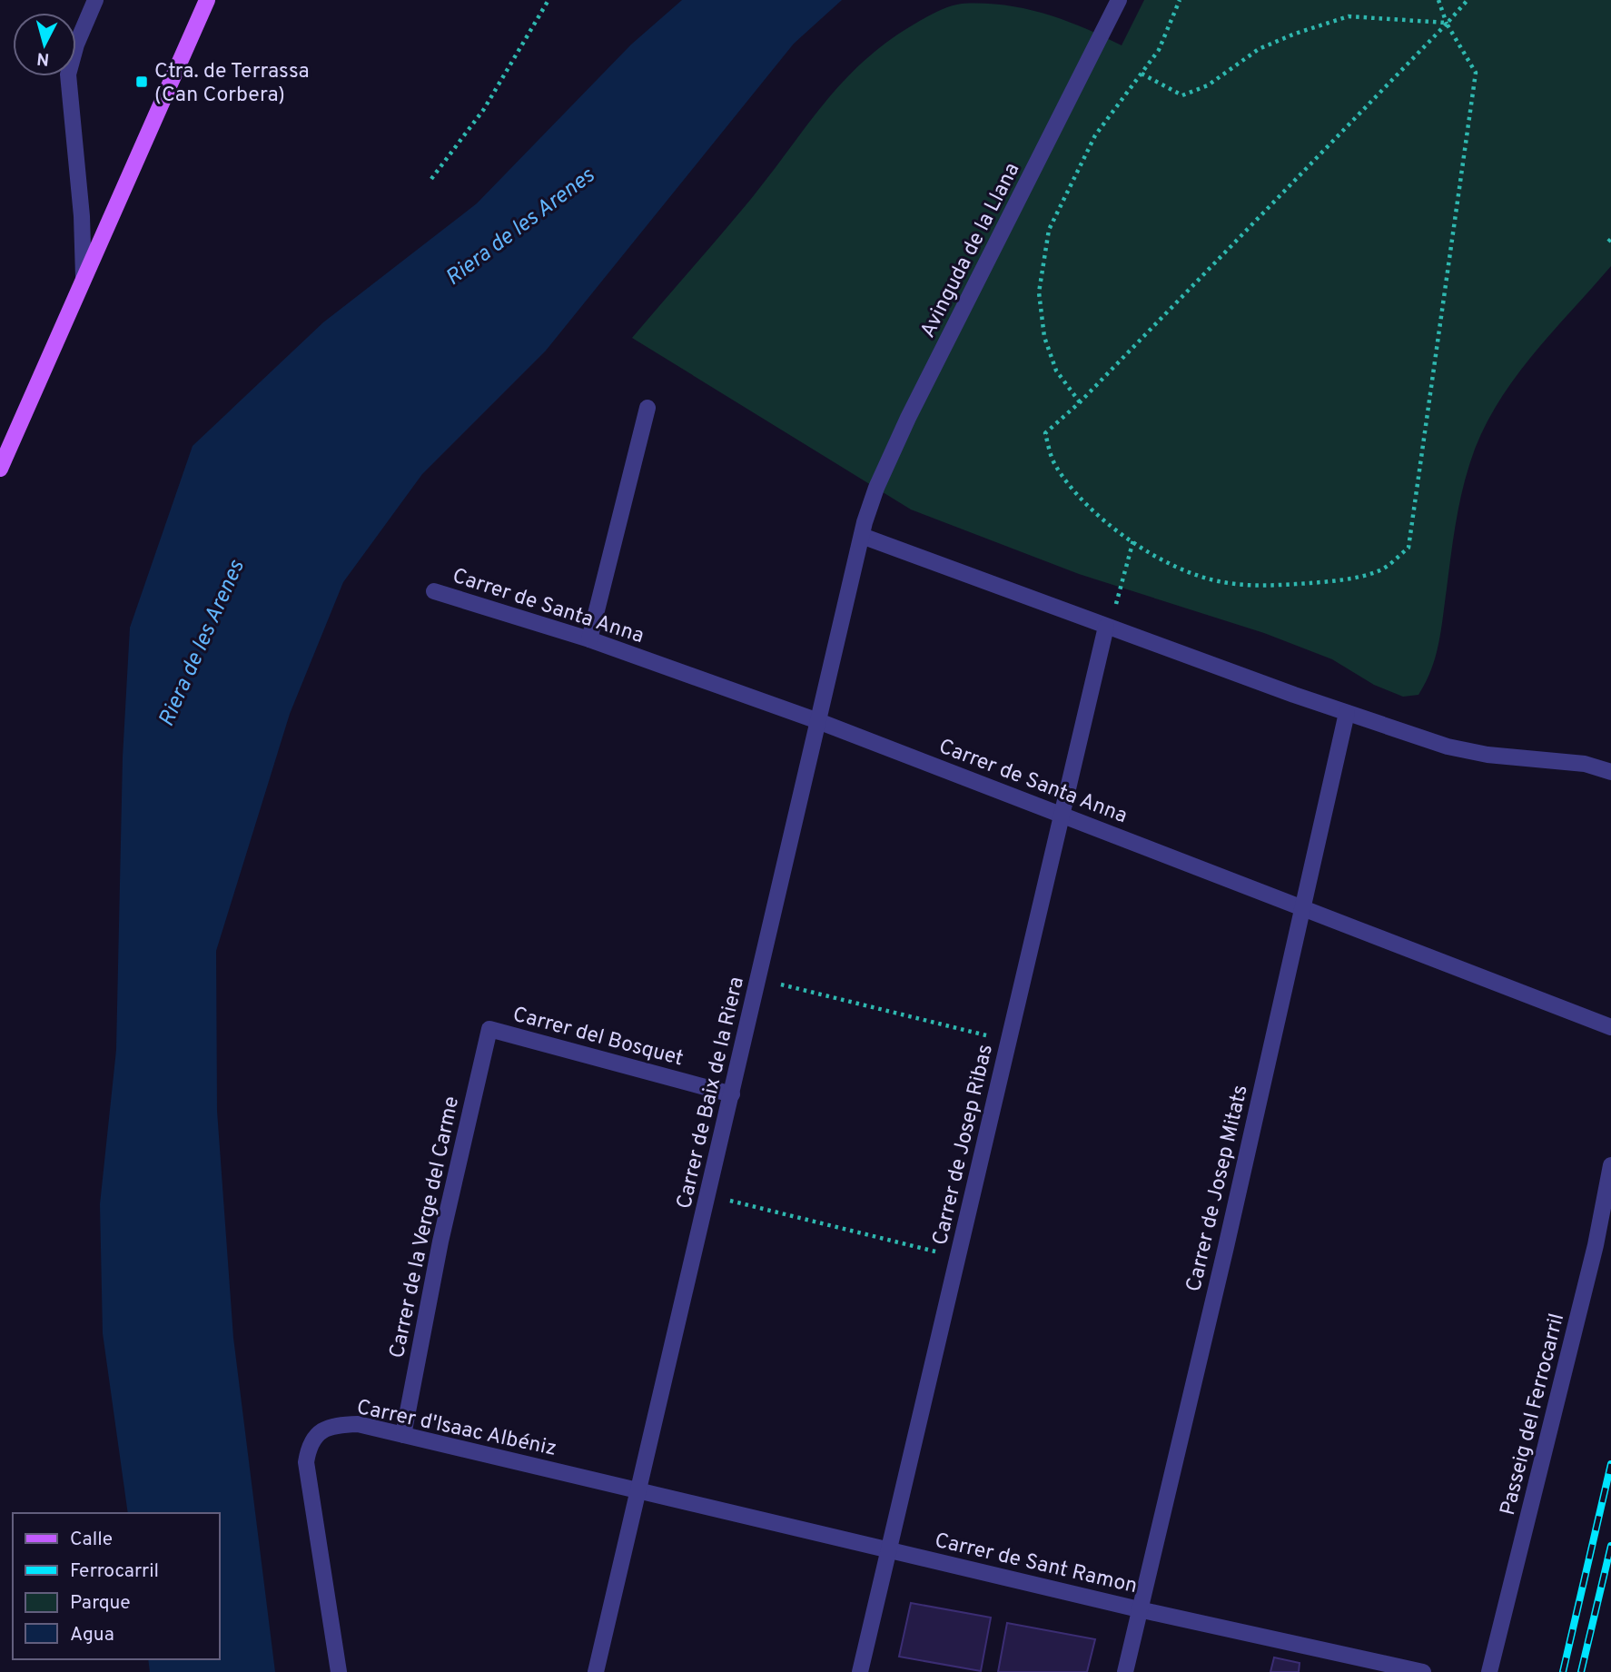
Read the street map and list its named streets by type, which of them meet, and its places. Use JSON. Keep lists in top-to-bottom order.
{
  "streets": {
    "street": [
      "Avinguda de la Llana",
      "Carrer de Santa Anna",
      "Carrer del Bosquet",
      "Carrer de Baix de la Riera",
      "Carrer de Josep Ribas",
      "Carrer de Josep Mitats",
      "Carrer de la Verge del Carme",
      "Passeig del Ferrocarril",
      "Carrer d'Isaac Albéniz",
      "Carrer de Sant Ramon"
    ]
  },
  "crossings": [
    ["Avinguda de la Llana", "Carrer de Baix de la Riera"],
    ["Carrer de Santa Anna", "Carrer de Baix de la Riera"],
    ["Carrer de Santa Anna", "Carrer de Josep Ribas"],
    ["Carrer de Santa Anna", "Carrer de Josep Mitats"],
    ["Carrer del Bosquet", "Carrer de Baix de la Riera"],
    ["Carrer del Bosquet", "Carrer de la Verge del Carme"],
    ["Carrer de Baix de la Riera", "Carrer d'Isaac Albéniz"],
    ["Carrer de Baix de la Riera", "Carrer de Sant Ramon"],
    ["Carrer de Josep Ribas", "Carrer de Sant Ramon"],
    ["Carrer de Josep Mitats", "Carrer de Sant Ramon"],
    ["Carrer de la Verge del Carme", "Carrer d'Isaac Albéniz"],
    ["Carrer d'Isaac Albéniz", "Carrer de Sant Ramon"]
  ],
  "water": ["Riera de les Arenes"],
  "places": {
    "transit": ["Ctra. de Terrassa (Can Corbera)"]
  },
  "legend": [
    "Calle",
    "Ferrocarril",
    "Parque",
    "Agua"
  ],
  "north": "bottom"
}
